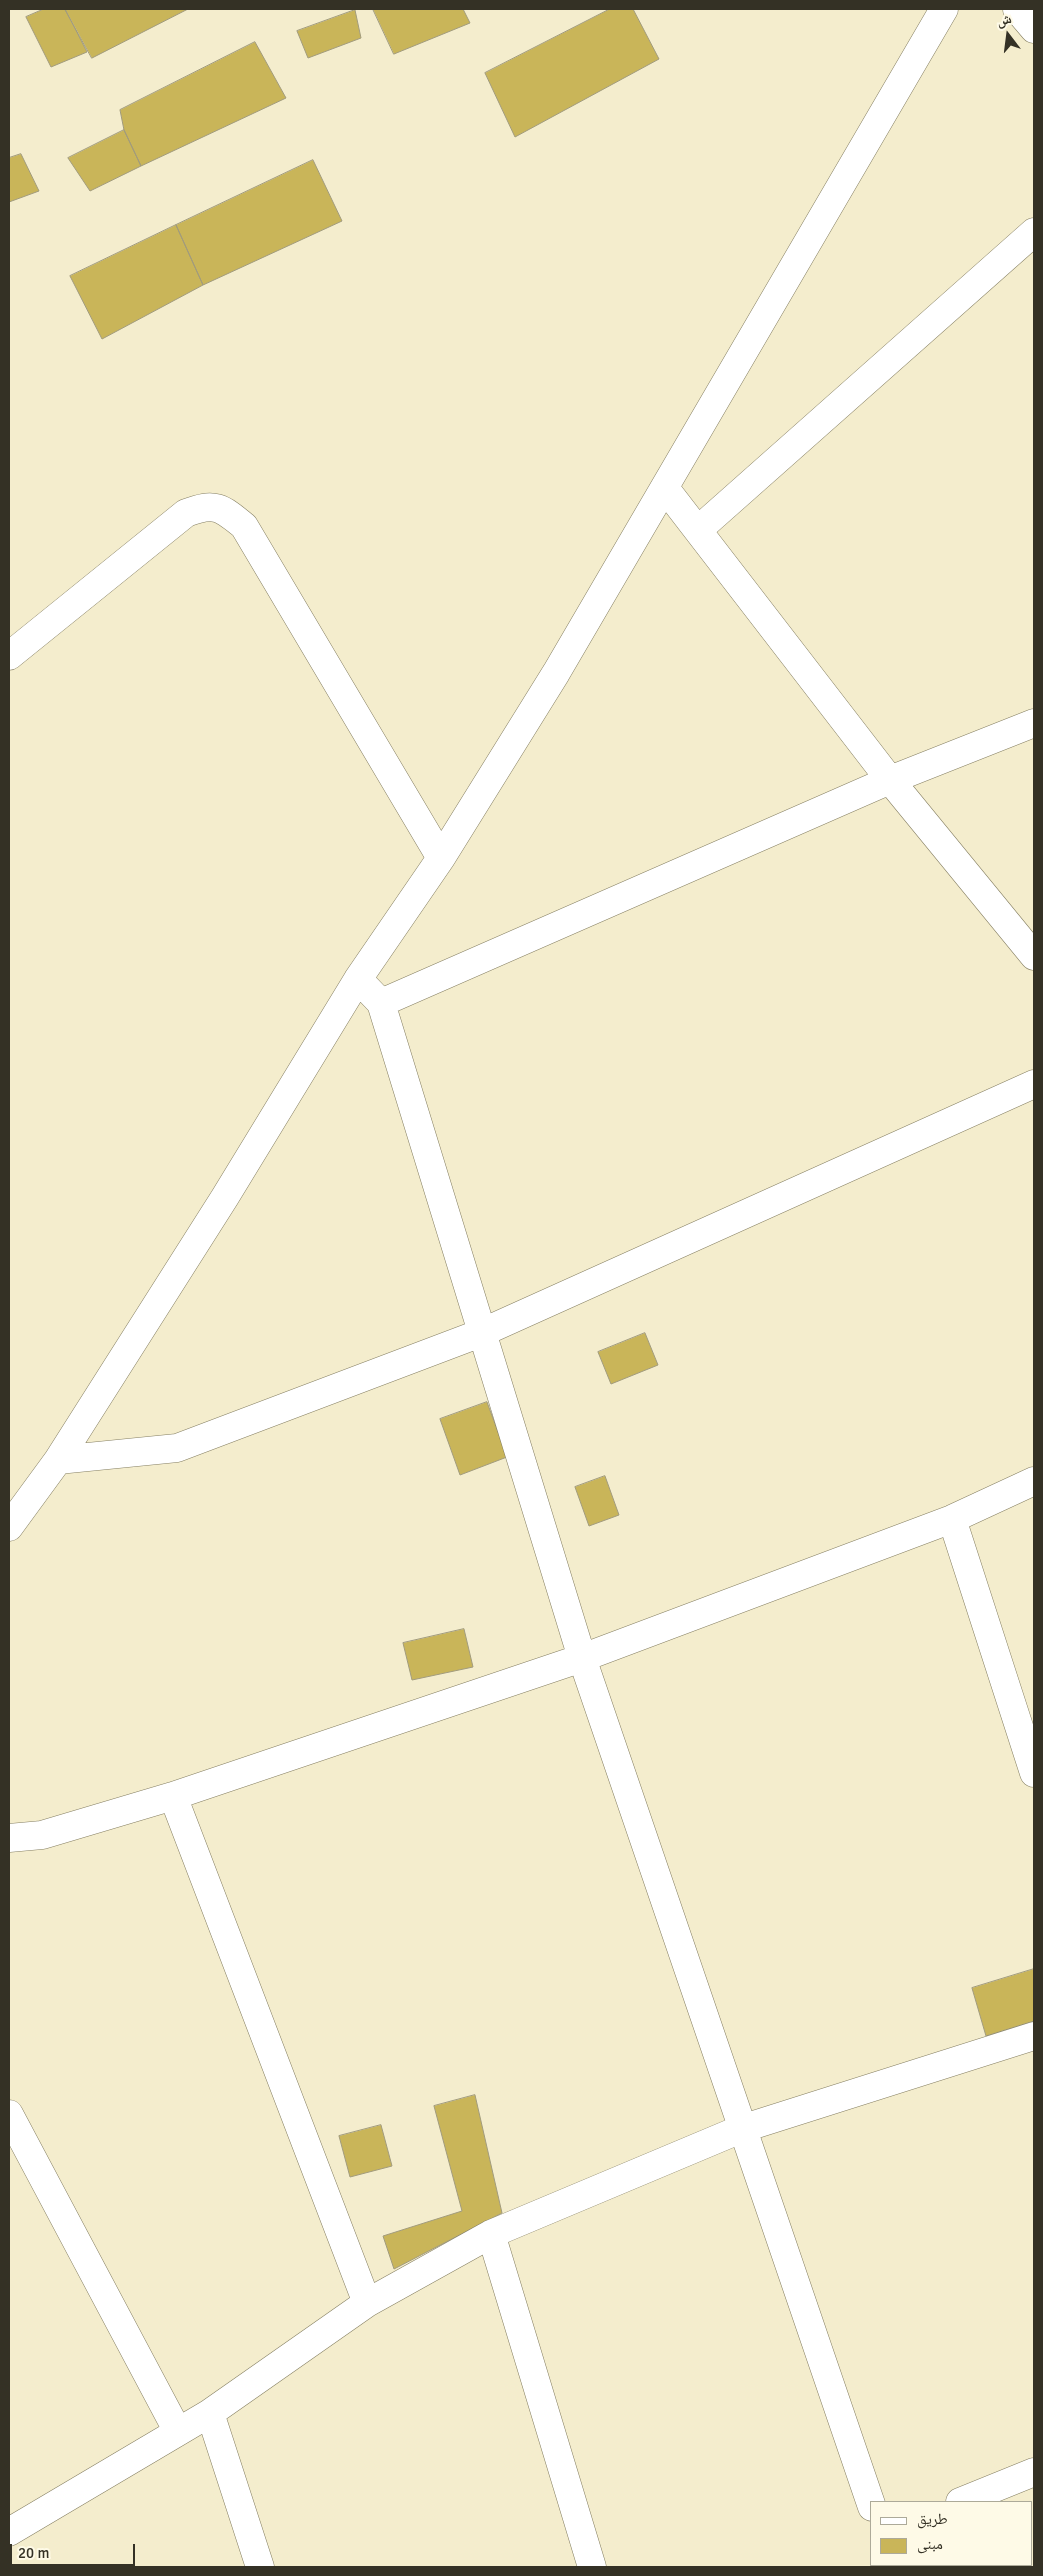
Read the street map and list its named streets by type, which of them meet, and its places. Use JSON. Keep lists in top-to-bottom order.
{
  "legend": ["طريق", "مبنى"],
  "scale_bar": "20 m",
  "north": "top"
}
